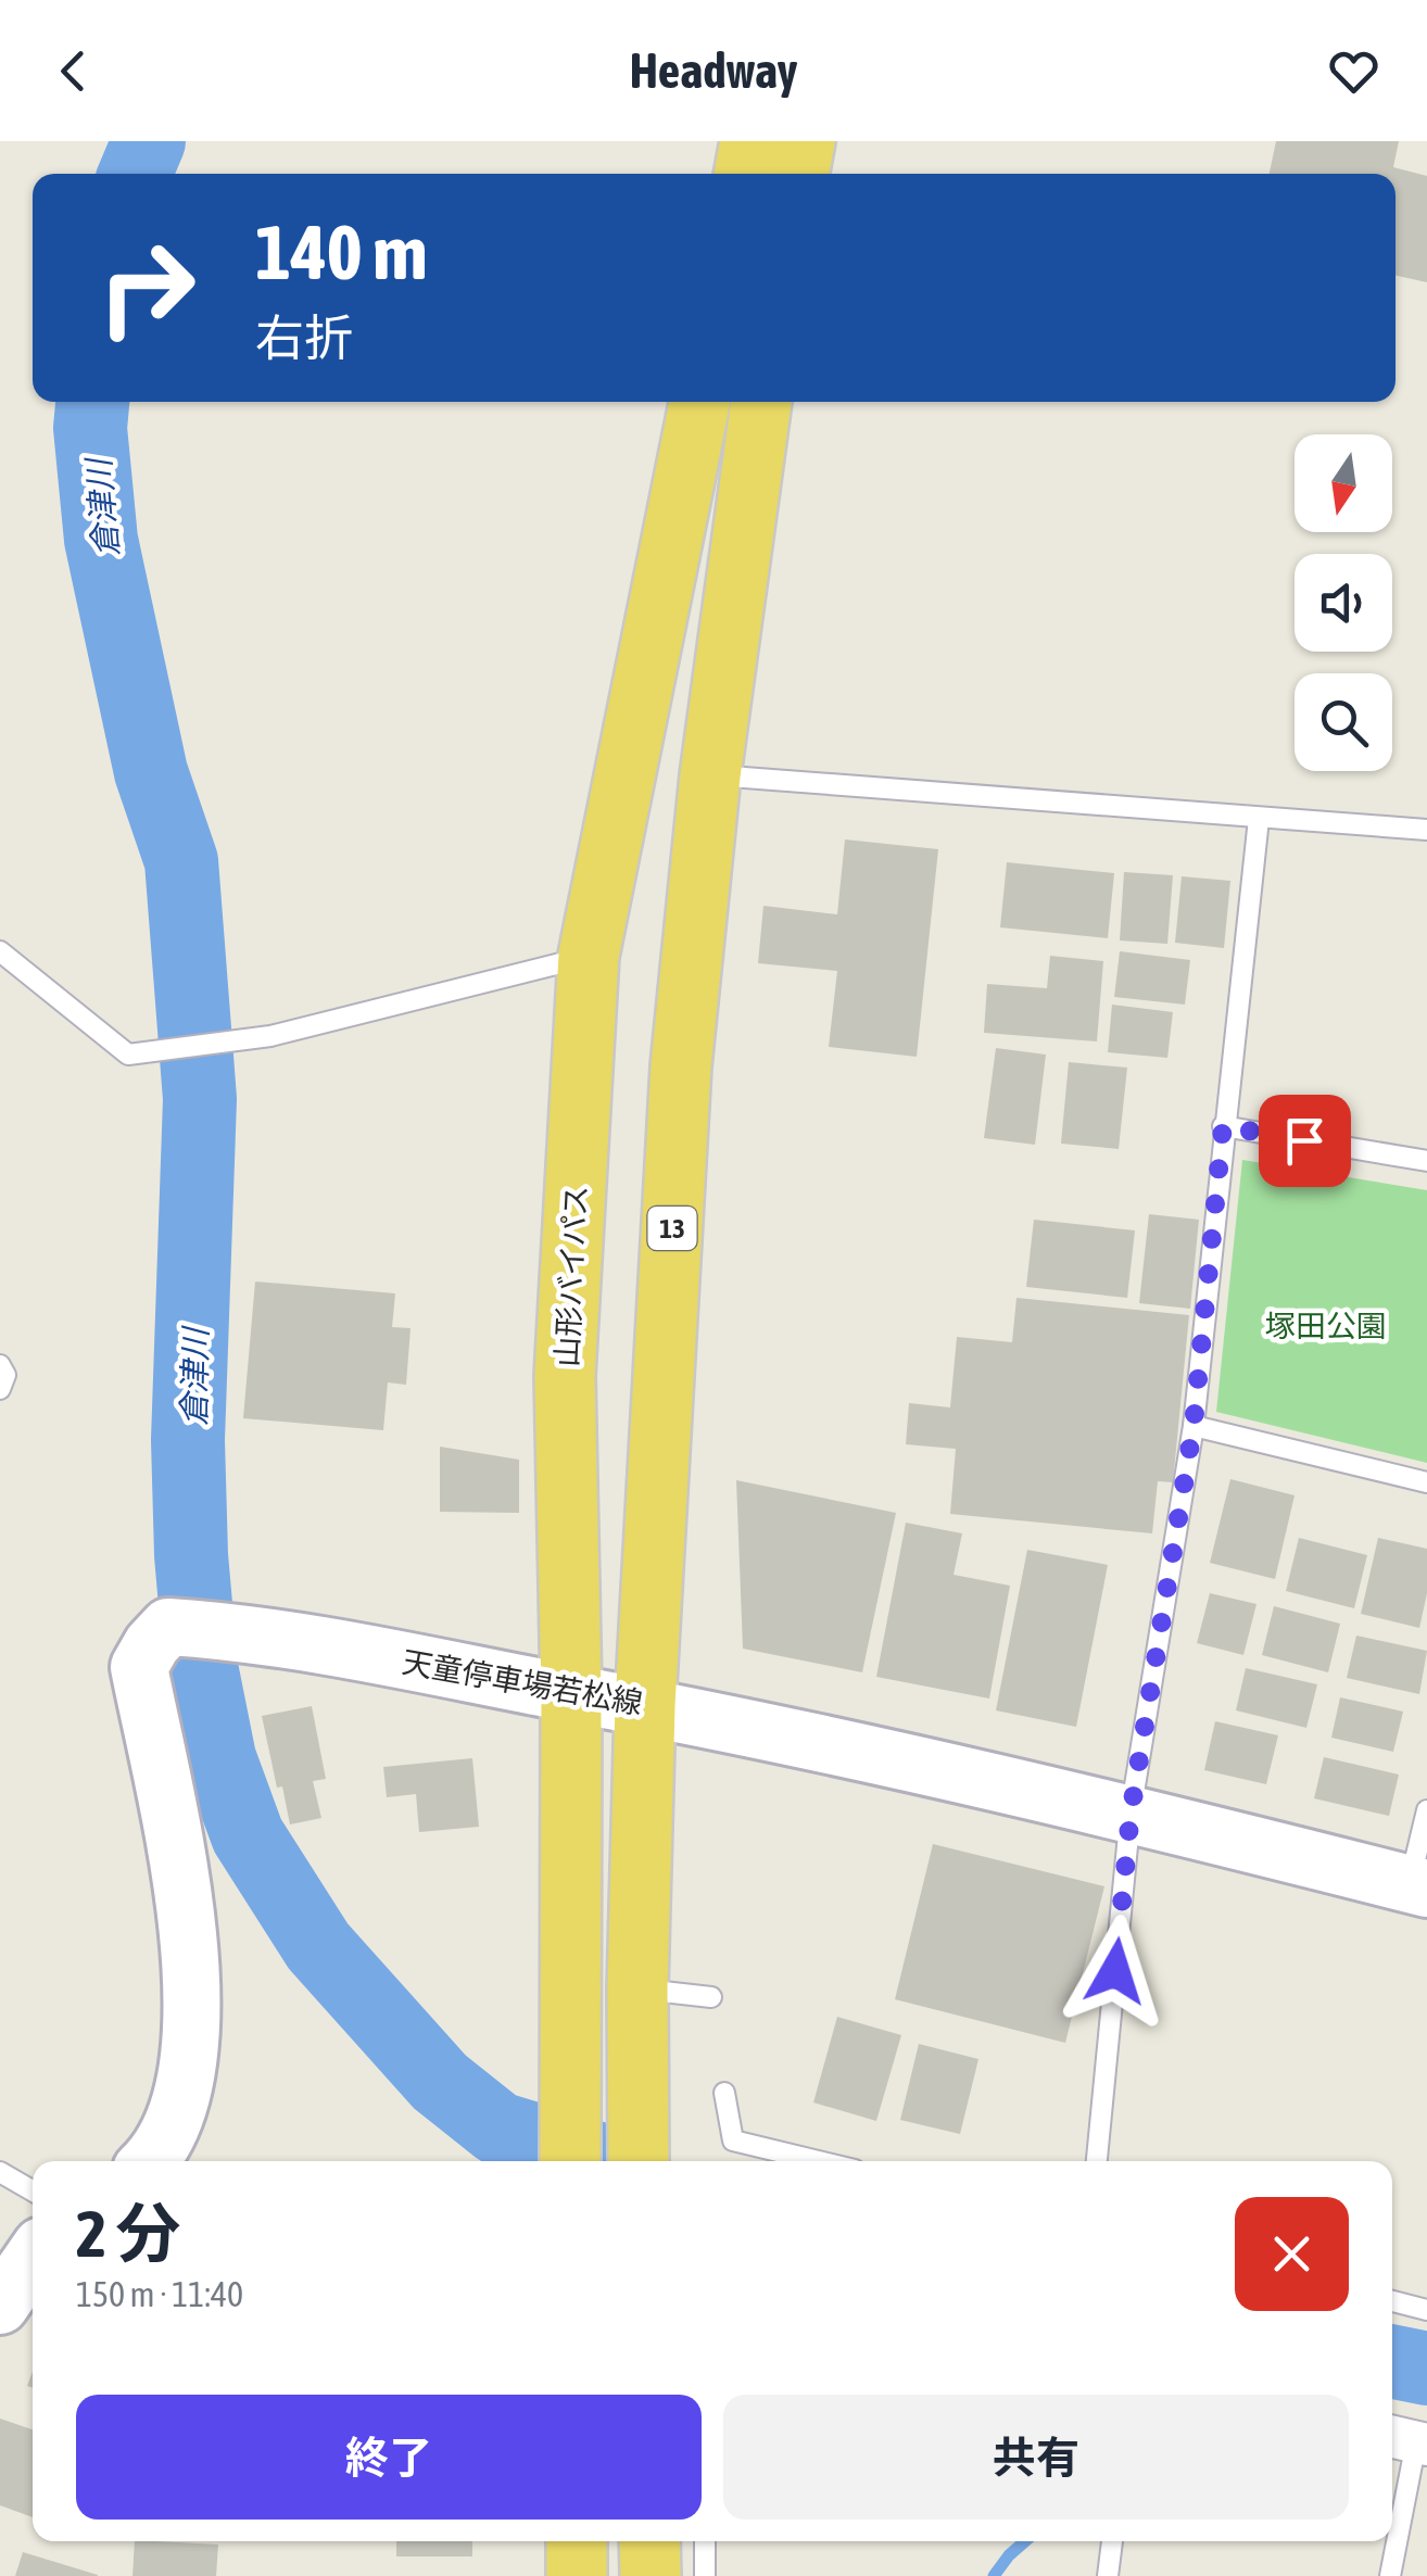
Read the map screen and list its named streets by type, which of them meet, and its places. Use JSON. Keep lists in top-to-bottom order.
{
  "streets": {
    "highway": ["13", "山形バイパス"],
    "main road": ["天童停車場若松線"]
  },
  "crossings": [
    ["13", "天童停車場若松線"],
    ["山形バイパス", "天童停車場若松線"]
  ],
  "water": ["倉津川"],
  "parks": ["塚田公園"],
  "north": "bottom",
  "page": {
    "header": "Headway",
    "turn": ["140 m", "右折"],
    "heading": ["2 分", "150 m · 11:40"],
    "buttons": ["終了", "共有"]
  }
}
